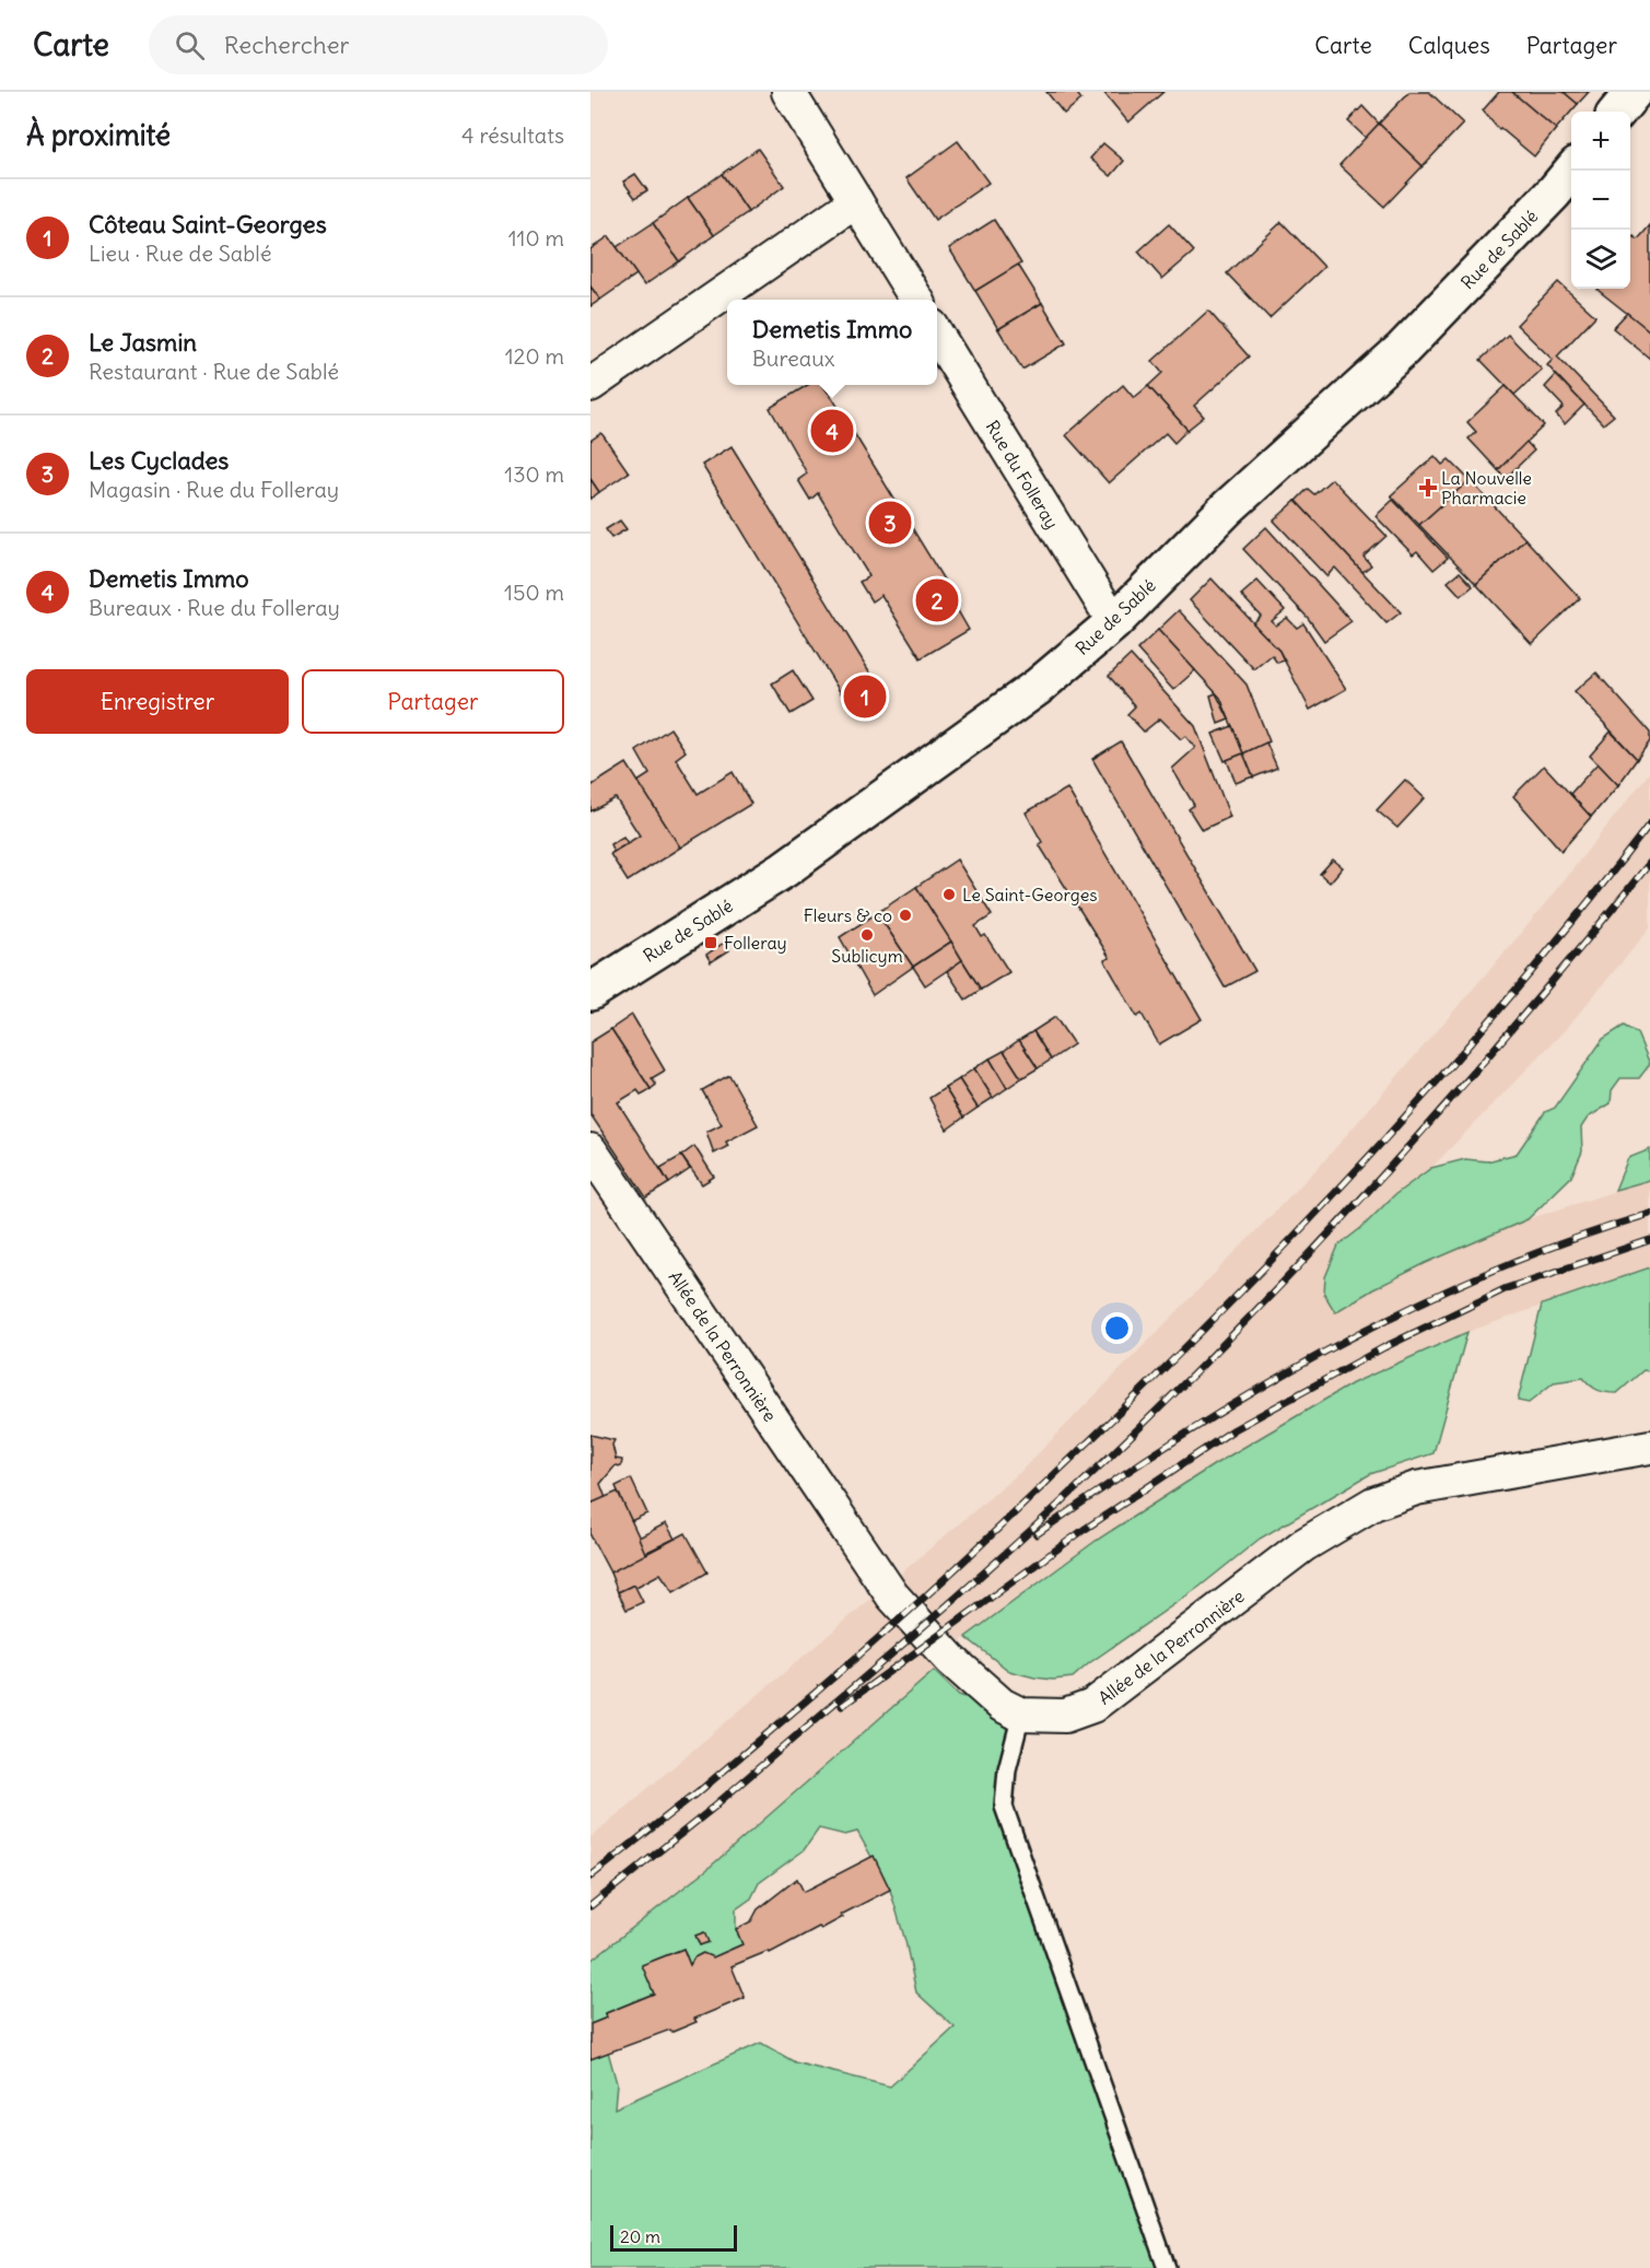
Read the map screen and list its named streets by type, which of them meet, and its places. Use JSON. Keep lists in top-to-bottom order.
{
  "streets": {
    "main road": ["Rue de Sablé"],
    "street": ["Rue du Folleray", "Allée de la Perronnière"]
  },
  "crossings": [
    ["Rue de Sablé", "Rue du Folleray"]
  ],
  "places": {
    "health": ["La Nouvelle Pharmacie"],
    "other": ["Le Saint-Georges", "Fleurs & co", "Sublicym"],
    "transit": ["Folleray"]
  },
  "scale_bar": "20 m",
  "page": {
    "header": "Carte",
    "search": "Rechercher",
    "nav": ["Carte", "Calques", "Partager"],
    "heading": ["À proximité", "4 résultats"],
    "map_buttons": ["+", "−"],
    "list": [
      {
        "mark": "1",
        "name": "Côteau Saint-Georges",
        "note": "Lieu · Rue de Sablé",
        "value": "110 m"
      },
      {
        "mark": "2",
        "name": "Le Jasmin",
        "note": "Restaurant · Rue de Sablé",
        "value": "120 m"
      },
      {
        "mark": "3",
        "name": "Les Cyclades",
        "note": "Magasin · Rue du Folleray",
        "value": "130 m"
      },
      {
        "mark": "4",
        "name": "Demetis Immo",
        "note": "Bureaux · Rue du Folleray",
        "value": "150 m"
      }
    ],
    "popup": ["Demetis Immo", "Bureaux"],
    "pins": [
      "4",
      "3",
      "2",
      "1"
    ],
    "buttons": ["Enregistrer", "Partager"],
    "scale": "20 m"
  }
}
